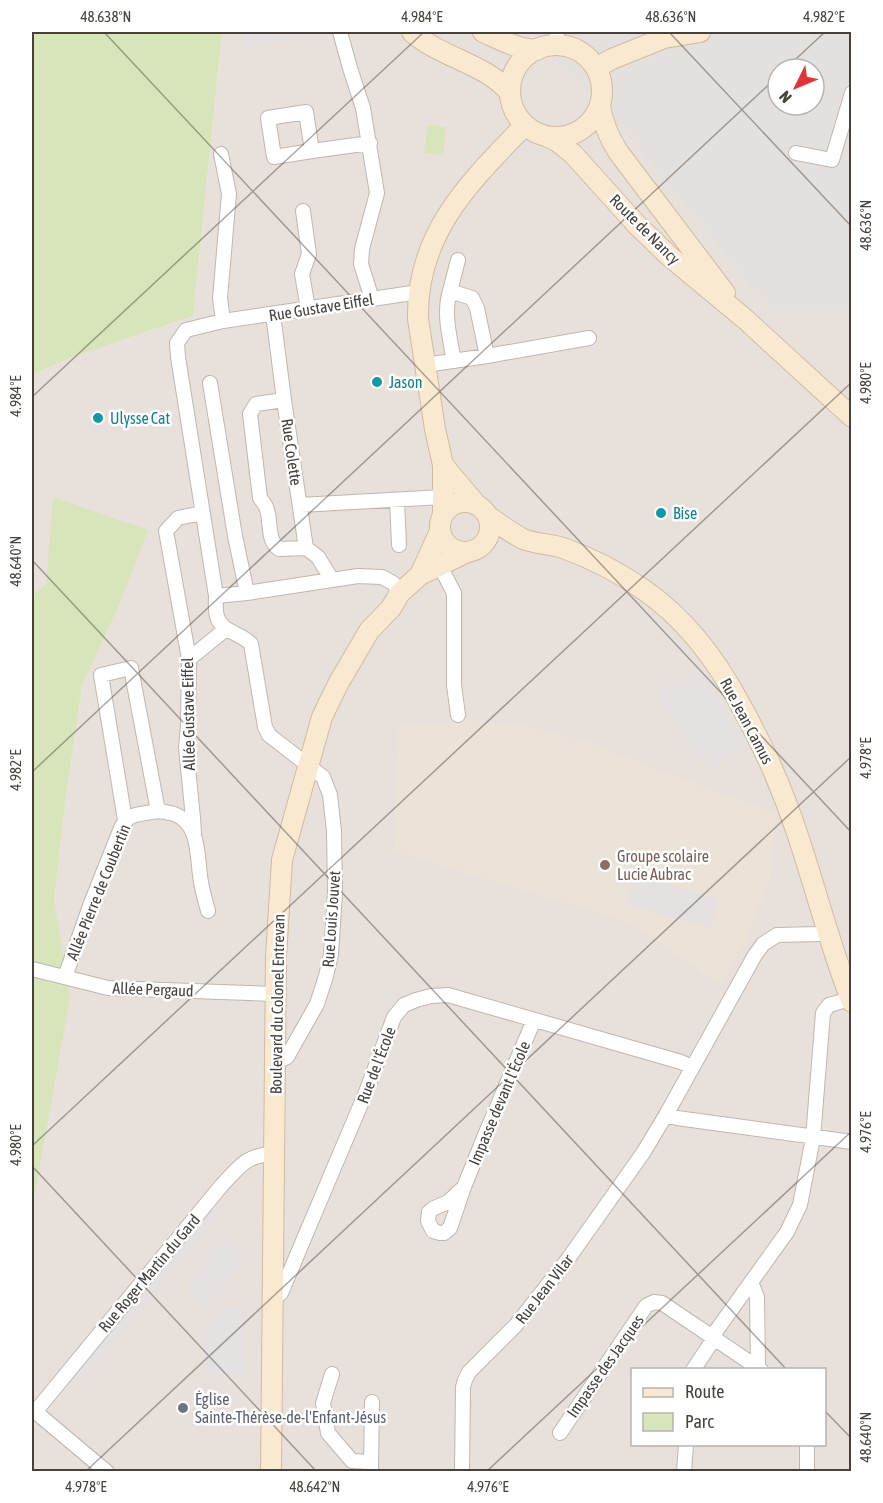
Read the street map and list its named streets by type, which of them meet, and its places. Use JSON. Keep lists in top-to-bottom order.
{
  "streets": {
    "street": [
      "Route de Nancy",
      "Rue Gustave Eiffel",
      "Rue Colette",
      "Allée Gustave Eiffel",
      "Rue Jean Camus",
      "Allée Pierre de Coubertin",
      "Rue Louis Jouvet",
      "Allée Pergaud",
      "Boulevard du Colonel Entrevan",
      "Rue de l'École",
      "Impasse devant l'École",
      "Rue Roger Martin du Gard",
      "Rue Jean Vilar",
      "Impasse des Jacques"
    ]
  },
  "crossings": [
    ["Route de Nancy", "Boulevard du Colonel Entrevan"],
    ["Rue Gustave Eiffel", "Rue Colette"],
    ["Rue Gustave Eiffel", "Boulevard du Colonel Entrevan"],
    ["Rue Jean Camus", "Boulevard du Colonel Entrevan"],
    ["Rue Jean Camus", "Rue Jean Vilar"],
    ["Allée Pierre de Coubertin", "Allée Pergaud"],
    ["Rue Louis Jouvet", "Boulevard du Colonel Entrevan"],
    ["Allée Pergaud", "Boulevard du Colonel Entrevan"],
    ["Boulevard du Colonel Entrevan", "Rue de l'École"],
    ["Boulevard du Colonel Entrevan", "Rue Roger Martin du Gard"],
    ["Rue de l'École", "Impasse devant l'École"],
    ["Rue de l'École", "Rue Jean Vilar"]
  ],
  "places": [
    "Jason",
    "Ulysse Cat",
    "Bise",
    "Groupe scolaire Lucie Aubrac",
    "Église Sainte-Thérèse-de-l'Enfant-Jésus"
  ],
  "legend": ["Route", "Parc"],
  "north": "bottom left",
  "coordinates": [
    "48.638°N",
    "4.984°E",
    "48.636°N",
    "4.982°E",
    "4.980°E",
    "48.640°N",
    "4.978°E",
    "4.976°E",
    "48.642°N"
  ]
}
